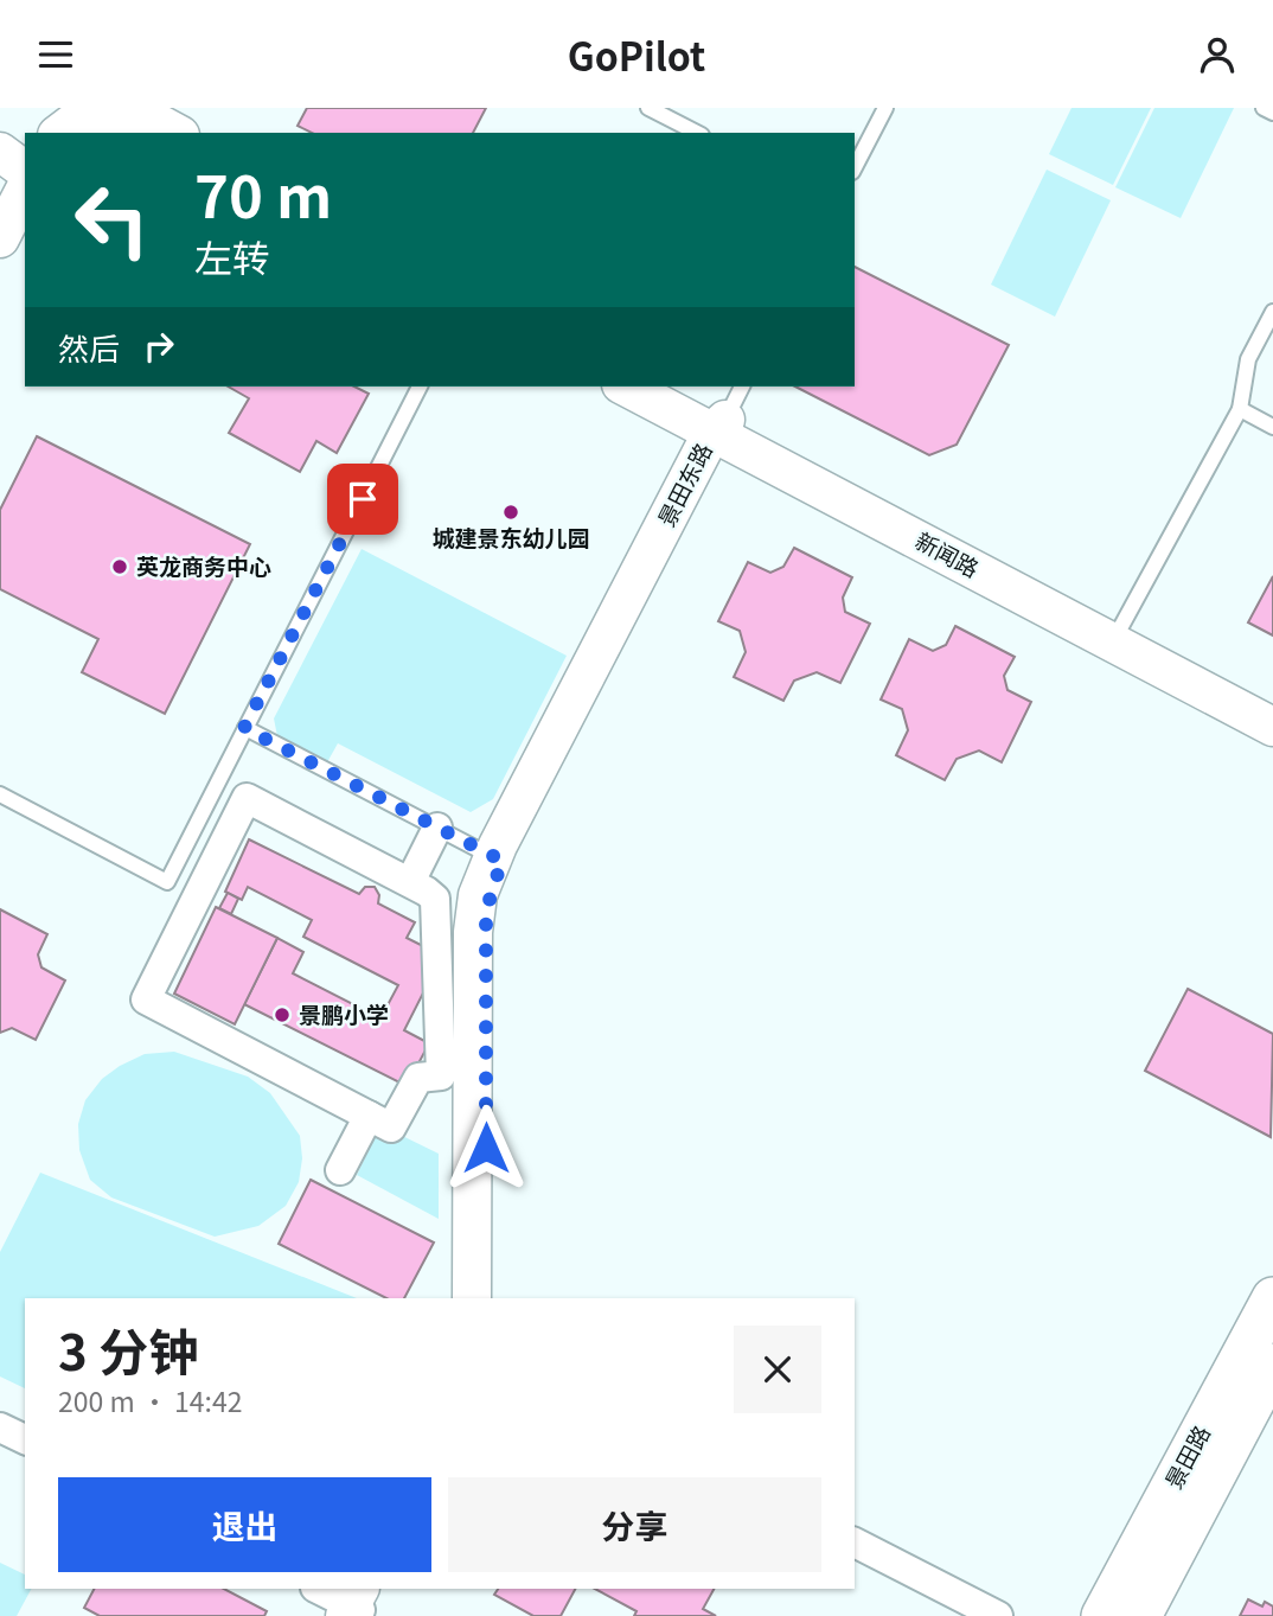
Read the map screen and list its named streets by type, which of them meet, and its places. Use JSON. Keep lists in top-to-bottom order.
{
  "streets": {
    "main road": ["景田路"],
    "street": ["景田东路", "新闻路"]
  },
  "crossings": [
    ["景田东路", "新闻路"]
  ],
  "places": ["城建景东幼儿园", "英龙商务中心", "景鹏小学"],
  "page": {
    "header": "GoPilot",
    "turn": ["70 m", "左转"],
    "then": "然后",
    "heading": ["3 分钟", "200 m · 14:42"],
    "buttons": ["退出", "分享"]
  }
}
